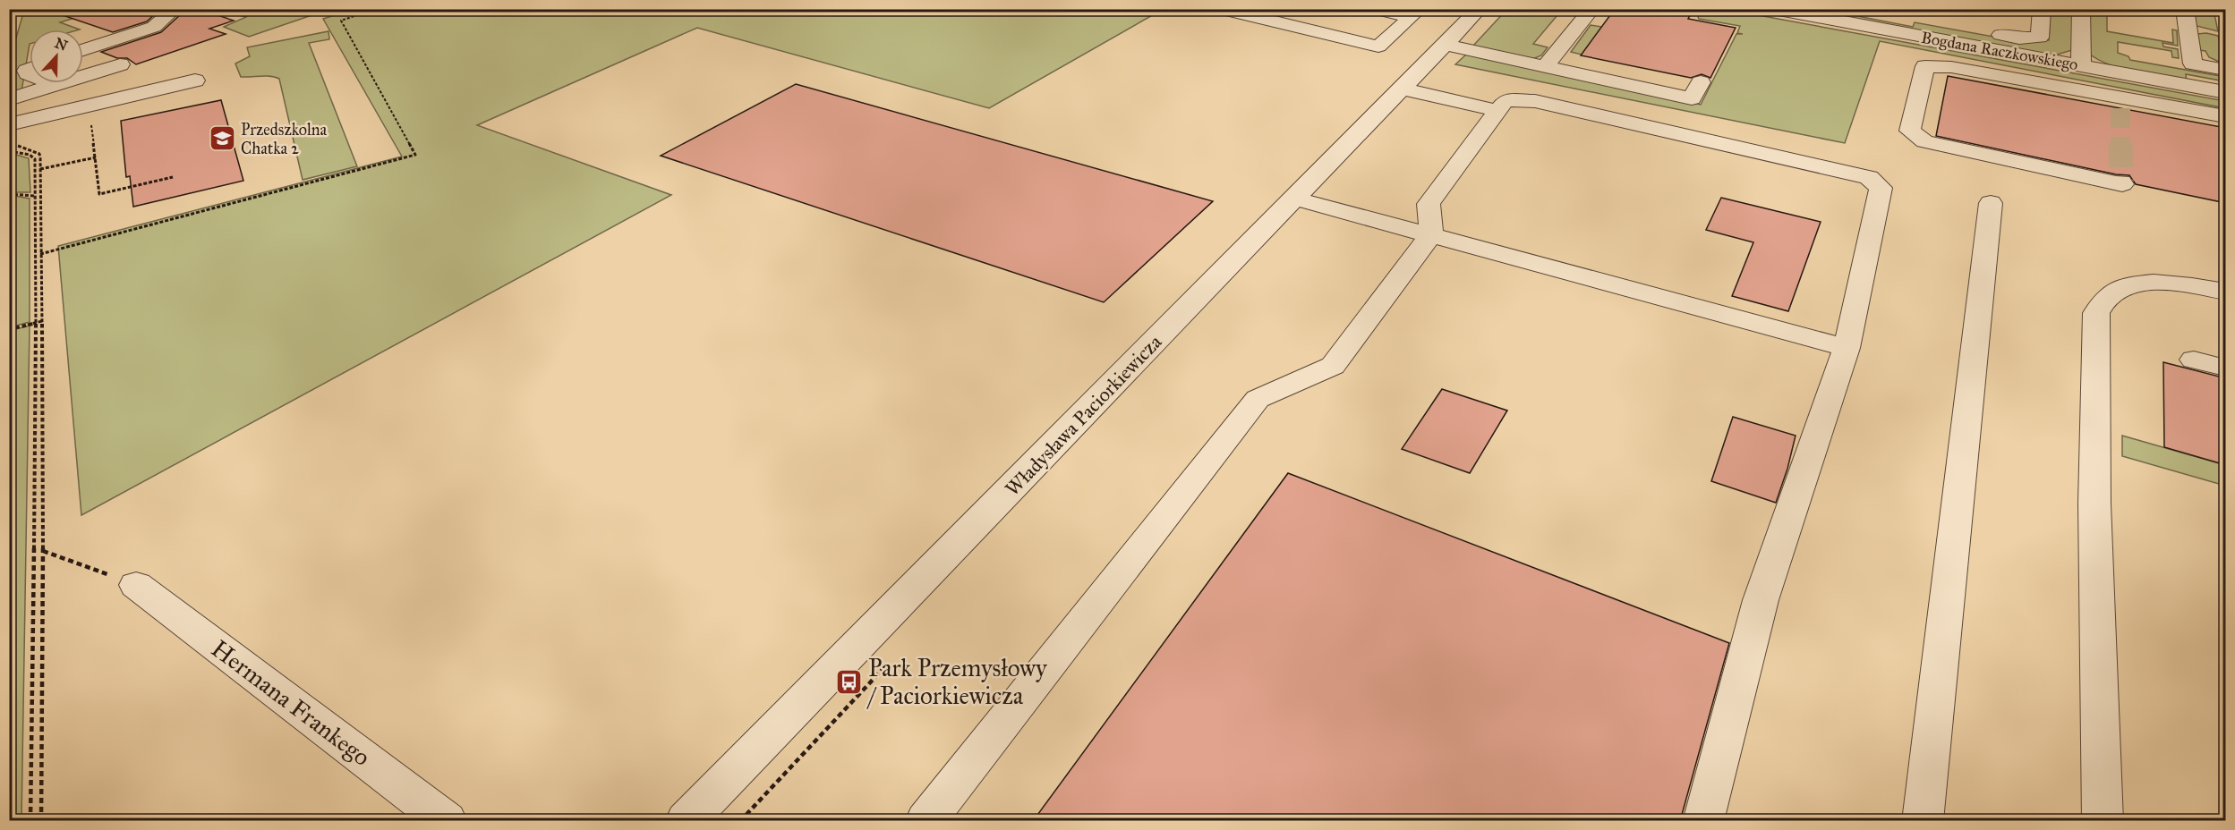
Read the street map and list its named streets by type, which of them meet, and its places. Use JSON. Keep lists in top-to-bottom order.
{
  "streets": {
    "street": ["Bogdana Raczkowskiego", "Władysława Paciorkiewicza", "Hermana Frankego"]
  },
  "places": {
    "school or university": ["Przedszkolna Chatka 2"],
    "bus stop": ["Park Przemysłowy / Paciorkiewicza"]
  },
  "north": "top"
}
